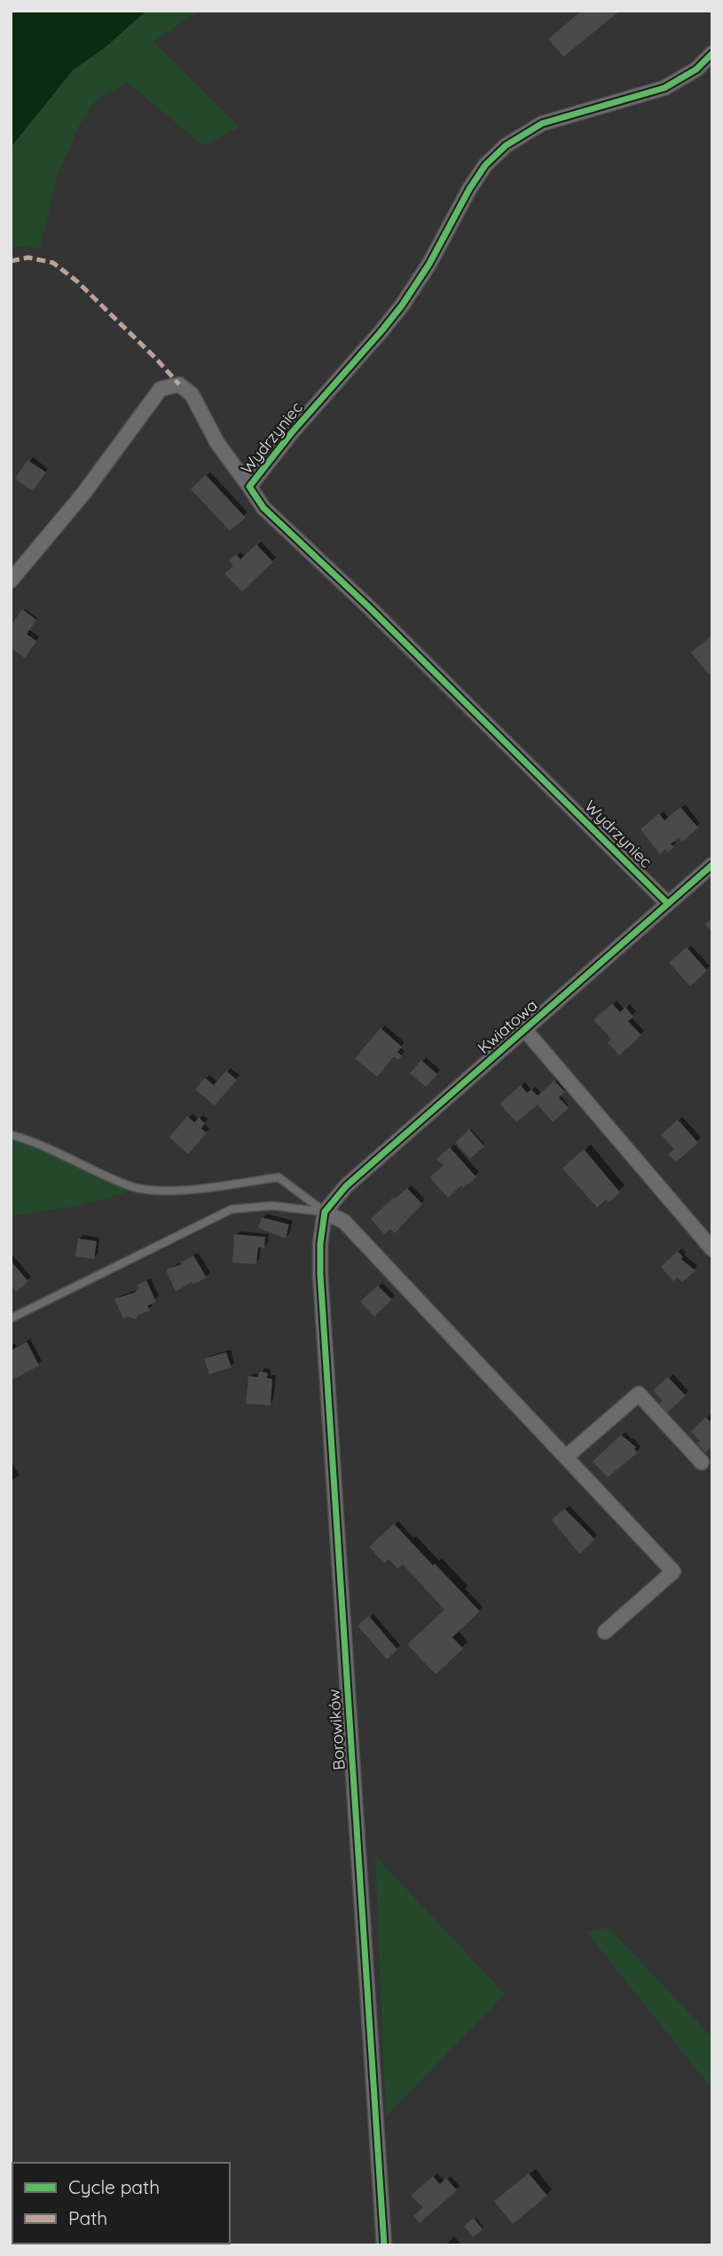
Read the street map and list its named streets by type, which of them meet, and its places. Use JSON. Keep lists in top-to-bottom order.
{
  "streets": {
    "street": ["Wydrzyniec", "Kwiatowa", "Borowików"]
  },
  "crossings": [
    ["Wydrzyniec", "Kwiatowa"],
    ["Kwiatowa", "Borowików"]
  ],
  "legend": ["Cycle path", "Path"]
}
